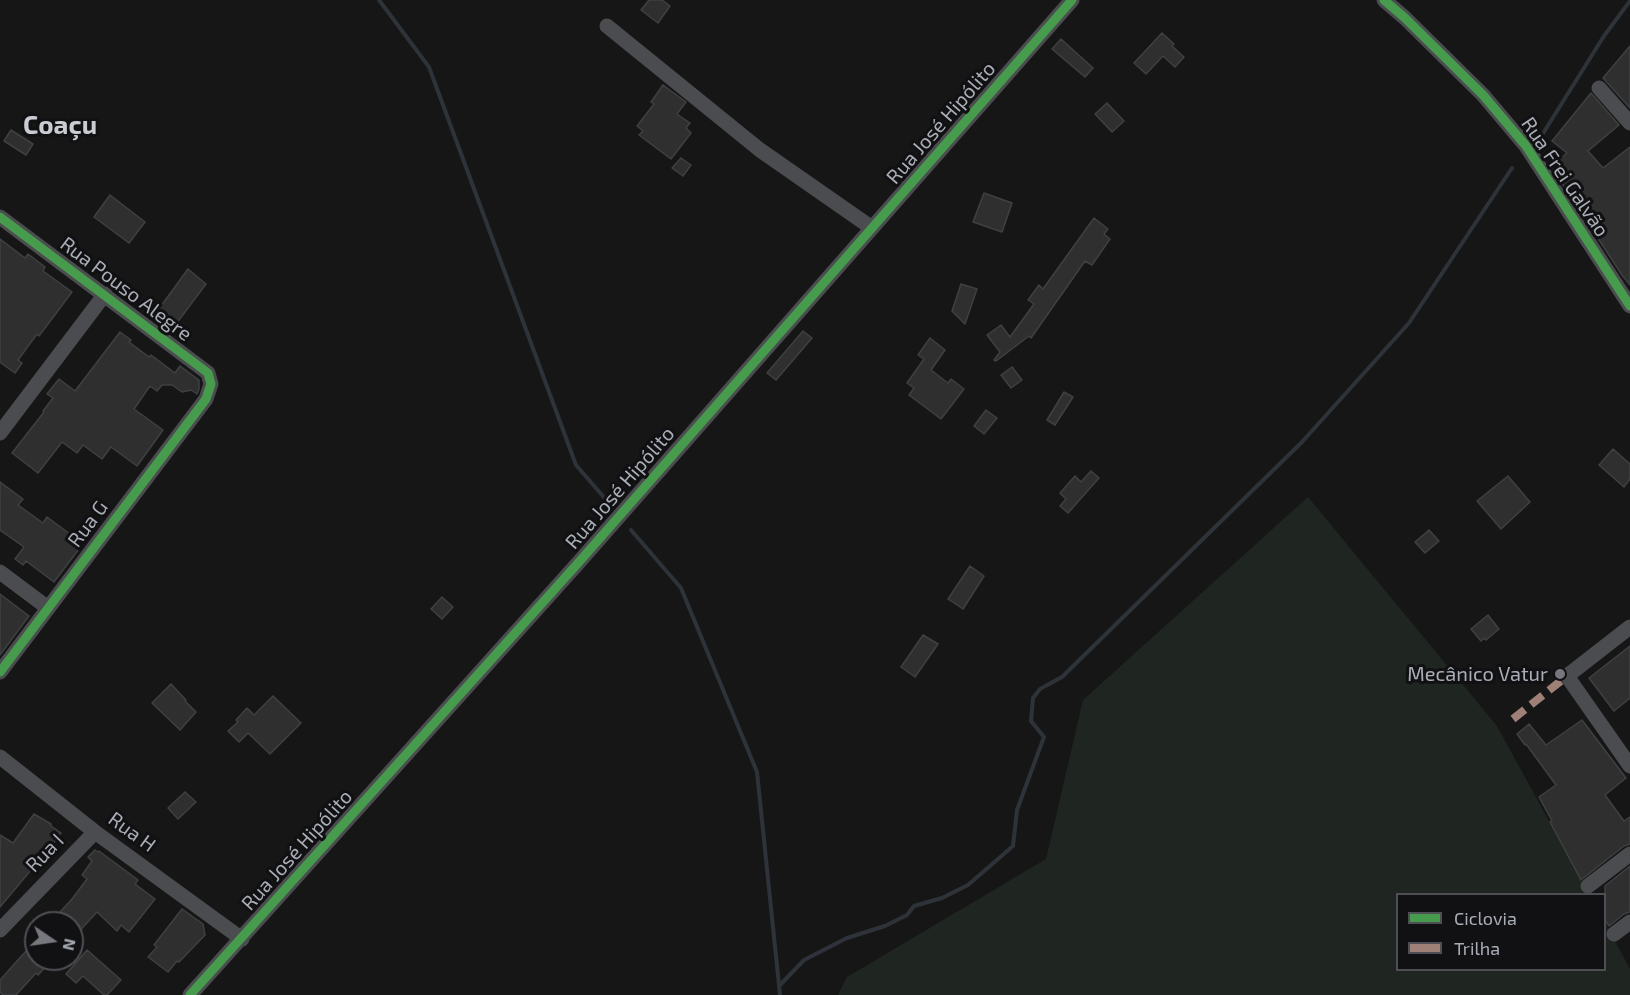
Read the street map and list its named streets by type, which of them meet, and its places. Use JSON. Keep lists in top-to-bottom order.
{
  "streets": {
    "street": [
      "Rua José Hipólito",
      "Rua Frei Galvão",
      "Rua Pouso Alegre",
      "Rua G",
      "Rua H",
      "Rua I"
    ]
  },
  "crossings": [
    ["Rua José Hipólito", "Rua H"],
    ["Rua Pouso Alegre", "Rua G"],
    ["Rua H", "Rua I"]
  ],
  "districts": ["Coaçu"],
  "places": ["Mecânico Vatur"],
  "legend": ["Ciclovia", "Trilha"],
  "north": "right"
}
